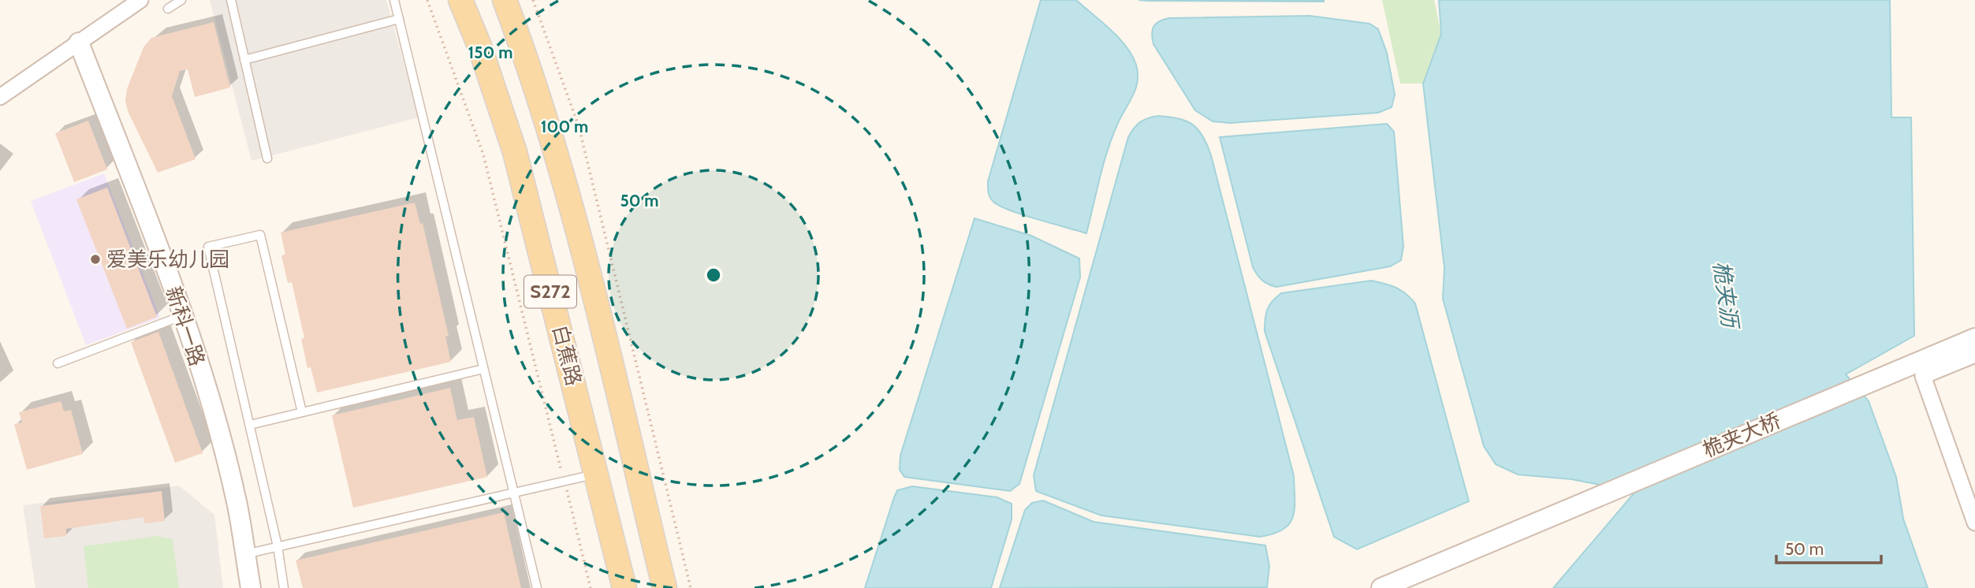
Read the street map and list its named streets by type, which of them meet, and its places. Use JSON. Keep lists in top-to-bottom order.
{
  "streets": {
    "main road": ["S272", "白蕉路"],
    "street": ["新科一路", "桅夹大桥"]
  },
  "water": ["桅夹沥"],
  "places": ["爱美乐幼儿园"],
  "scale_bar": "50 m",
  "rings": ["150 m", "100 m", "50 m"]
}
